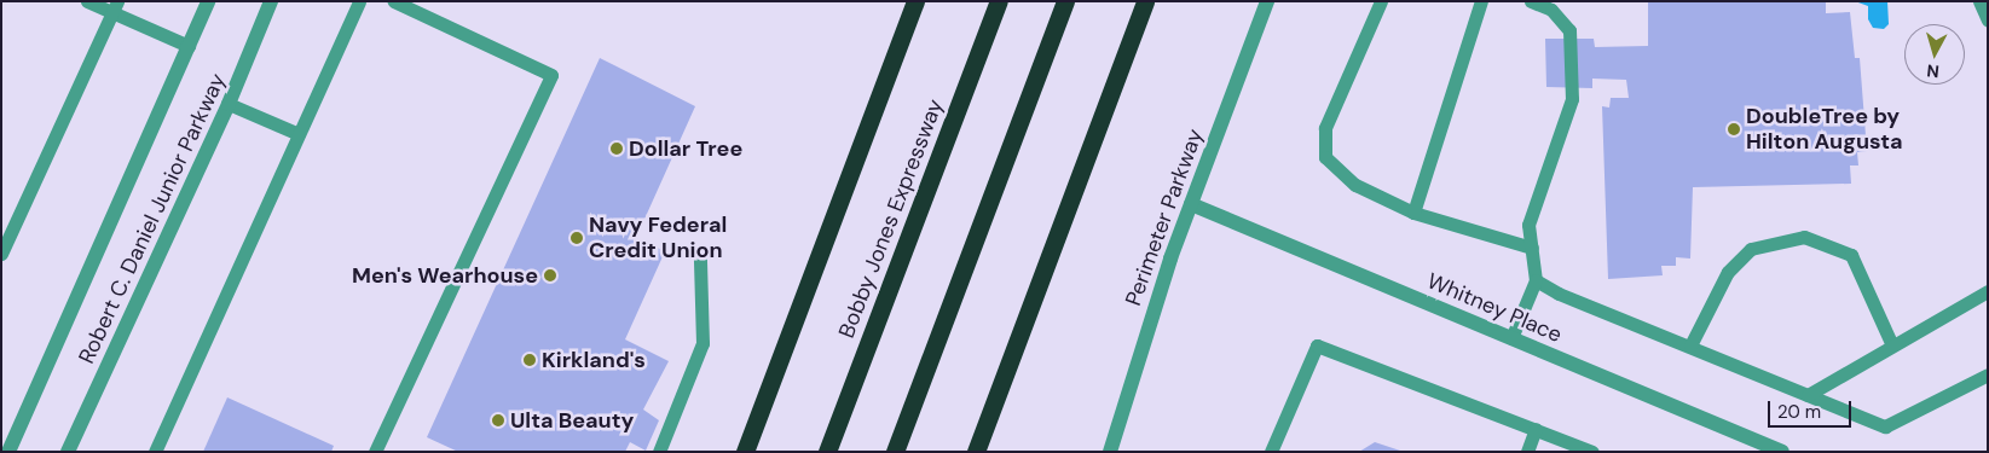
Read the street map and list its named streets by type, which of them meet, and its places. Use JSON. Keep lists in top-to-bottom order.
{
  "streets": {
    "highway": ["Bobby Jones Expressway"],
    "street": ["Perimeter Parkway", "Robert C. Daniel Junior Parkway", "Whitney Place"]
  },
  "crossings": [
    ["Perimeter Parkway", "Whitney Place"]
  ],
  "places": [
    "DoubleTree by Hilton Augusta",
    "Dollar Tree",
    "Navy Federal Credit Union",
    "Men's Wearhouse",
    "Kirkland's",
    "Ulta Beauty"
  ],
  "scale_bar": "20 m",
  "north": "bottom"
}
